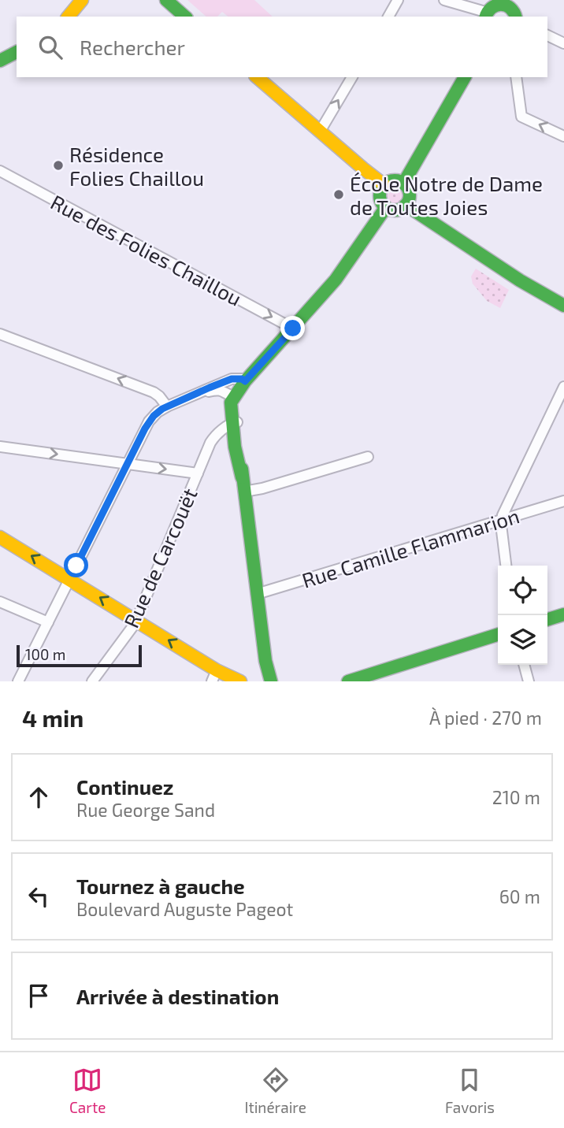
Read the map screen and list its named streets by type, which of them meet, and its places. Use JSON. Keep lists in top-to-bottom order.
{
  "streets": {
    "street": ["Rue des Folies Chaillou", "Rue Camille Flammarion", "Rue de Carcouët"]
  },
  "one_way": ["Rue des Folies Chaillou"],
  "places": ["Résidence Folies Chaillou", "École Notre de Dame de Toutes Joies"],
  "scale_bar": "100 m",
  "page": {
    "search": "Rechercher",
    "scale": "100 m",
    "heading": ["4 min", "À pied · 270 m"],
    "list": [
      ["Continuez", "Rue George Sand", "210 m"],
      ["Tournez à gauche", "Boulevard Auguste Pageot", "60 m"],
      "Arrivée à destination"
    ],
    "nav": ["Carte", "Itinéraire", "Favoris"]
  }
}
